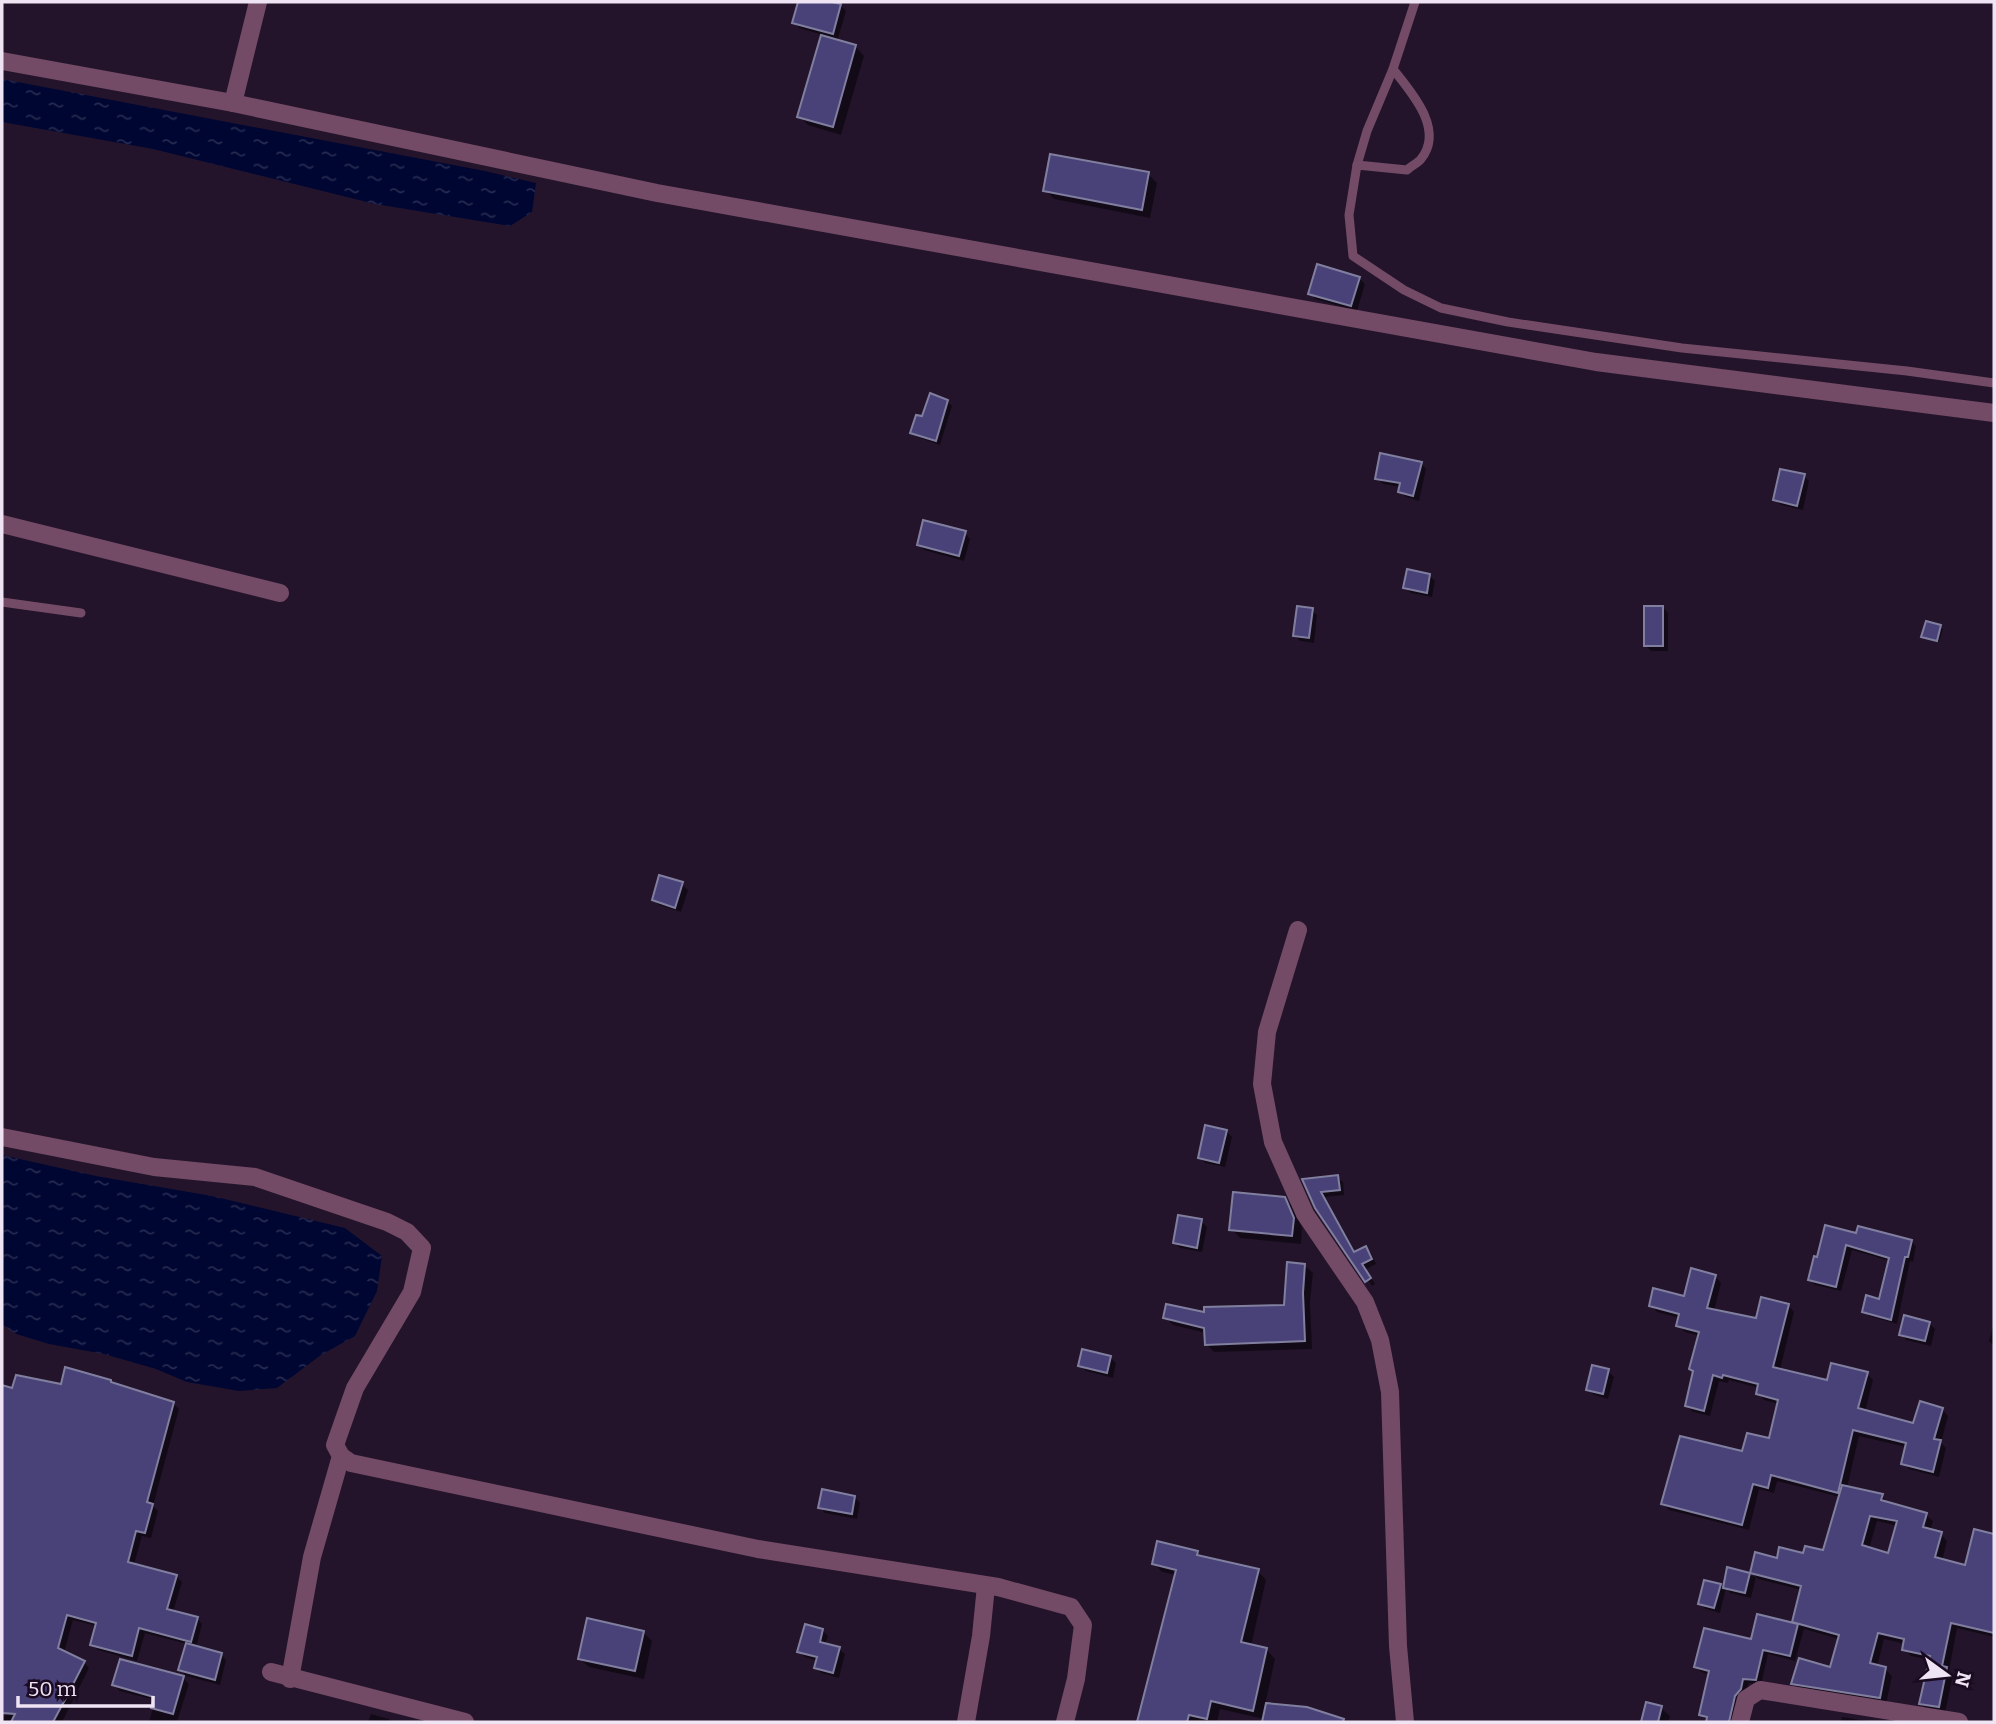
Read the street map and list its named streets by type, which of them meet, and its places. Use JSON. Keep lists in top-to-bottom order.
{
  "scale_bar": "50 m",
  "north": "right"
}
